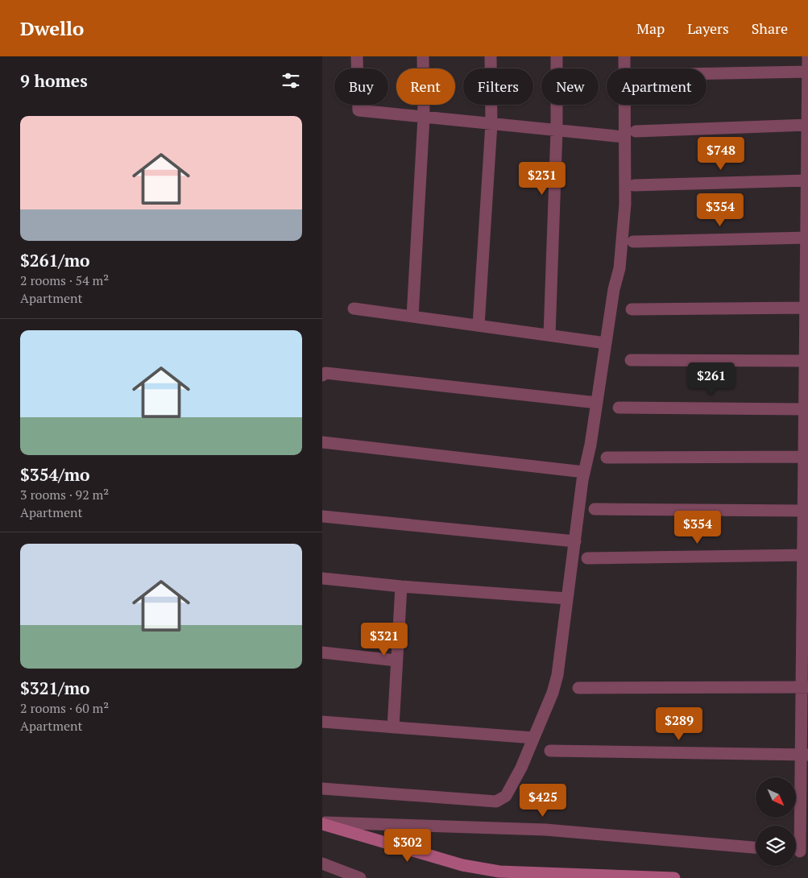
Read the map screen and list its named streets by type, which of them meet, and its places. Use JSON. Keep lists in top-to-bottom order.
{
  "north": "bottom right",
  "page": {
    "header": "Dwello",
    "nav": ["Map", "Layers", "Share"],
    "heading": "9 homes",
    "chip": [
      "Buy",
      "Rent",
      "Filters",
      "New",
      "Apartment"
    ],
    "list": [
      {
        "name": "$261/mo",
        "note": "2 rooms · 54 m² · Apartment"
      },
      {
        "name": "$354/mo",
        "note": "3 rooms · 92 m² · Apartment"
      },
      {
        "name": "$321/mo",
        "note": "2 rooms · 60 m² · Apartment"
      }
    ],
    "price": [
      "$748",
      "$231",
      "$354",
      "$261",
      "$354",
      "$321",
      "$289",
      "$425",
      "$302"
    ]
  }
}
